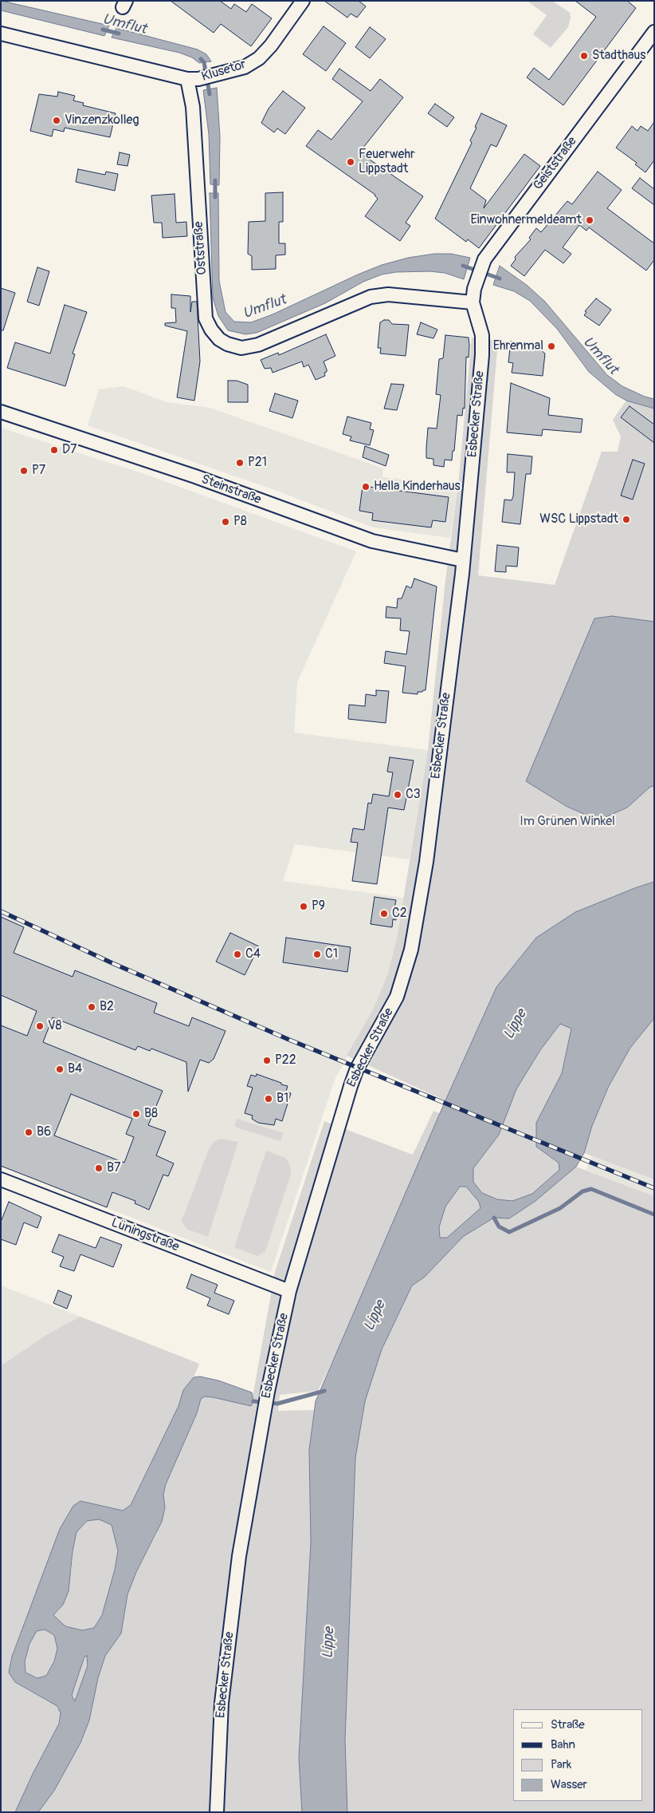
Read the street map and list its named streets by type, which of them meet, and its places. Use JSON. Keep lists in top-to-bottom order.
{
  "streets": {
    "street": [
      "Klusetor",
      "Geiststraße",
      "Oststraße",
      "Esbecker Straße",
      "Steinstraße",
      "Lüningstraße"
    ]
  },
  "crossings": [
    ["Klusetor", "Oststraße"],
    ["Geiststraße", "Oststraße"],
    ["Geiststraße", "Esbecker Straße"],
    ["Oststraße", "Esbecker Straße"],
    ["Esbecker Straße", "Steinstraße"],
    ["Esbecker Straße", "Lüningstraße"]
  ],
  "water": ["Umflut", "Lippe"],
  "parks": ["Im Grünen Winkel"],
  "places": [
    "Stadthaus",
    "Vinzenzkolleg",
    "Feuerwehr Lippstadt",
    "Einwohnermeldeamt",
    "Ehrenmal",
    "D7",
    "P21",
    "P7",
    "Hella Kinderhaus",
    "WSC Lippstadt",
    "P8",
    "C3",
    "P9",
    "C2",
    "C4",
    "C1",
    "B2",
    "V8",
    "P22",
    "B4",
    "B1",
    "B8",
    "B6",
    "B7"
  ],
  "legend": [
    "Straße",
    "Bahn",
    "Park",
    "Wasser"
  ]
}
